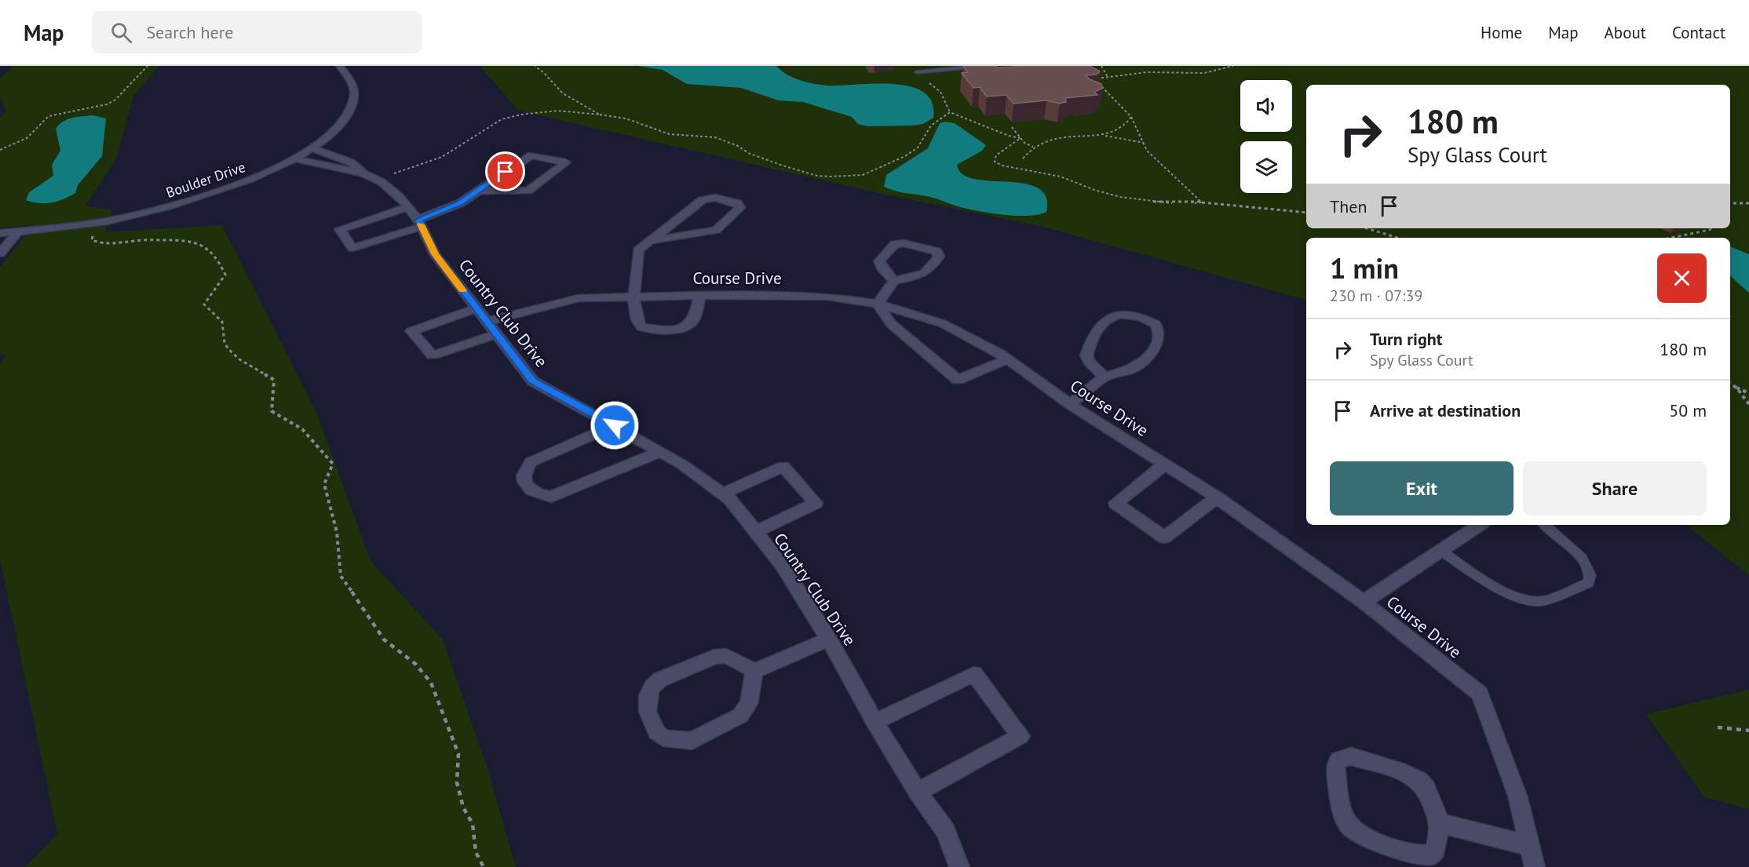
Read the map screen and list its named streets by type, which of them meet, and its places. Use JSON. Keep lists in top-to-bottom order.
{
  "streets": {
    "street": ["Boulder Drive", "Course Drive", "Country Club Drive"]
  },
  "crossings": [
    ["Boulder Drive", "Country Club Drive"],
    ["Course Drive", "Country Club Drive"]
  ],
  "page": {
    "header": "Map",
    "search": "Search here",
    "nav": [
      "Home",
      "Map",
      "About",
      "Contact"
    ],
    "turn": ["180 m", "Spy Glass Court"],
    "then": "Then",
    "heading": ["1 min", "230 m · 07:39"],
    "list": [
      {
        "name": "Turn right",
        "note": "Spy Glass Court",
        "value": "180 m"
      },
      {
        "name": "Arrive at destination",
        "value": "50 m"
      }
    ],
    "buttons": ["Exit", "Share"]
  }
}
